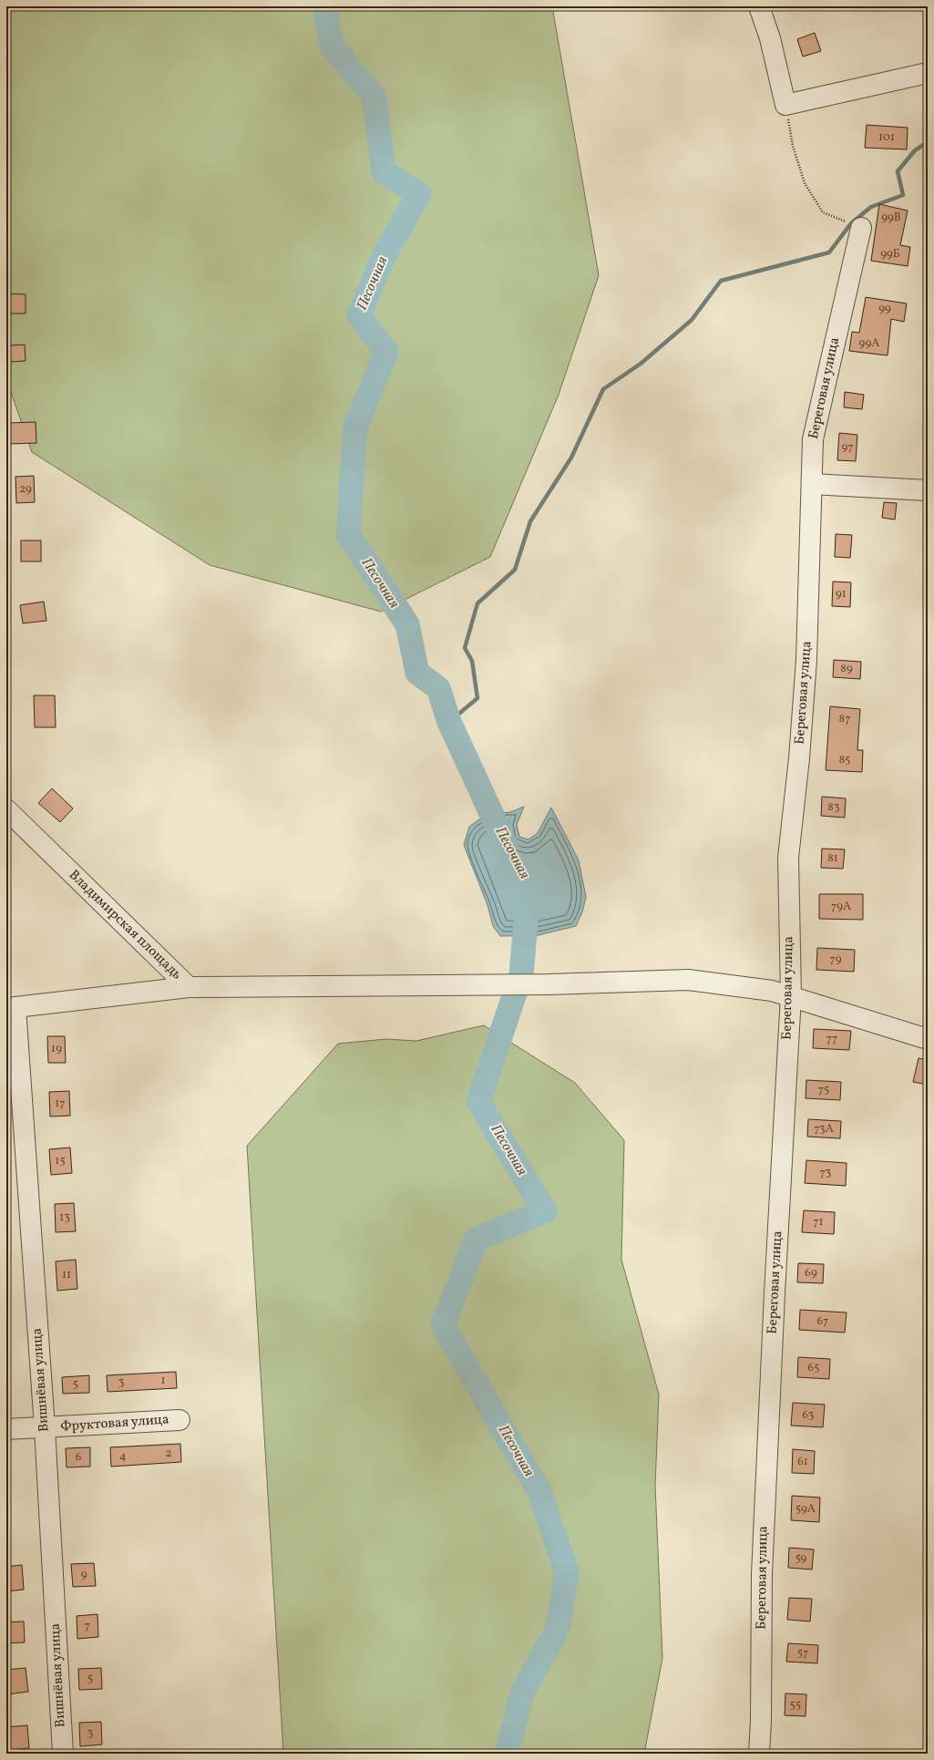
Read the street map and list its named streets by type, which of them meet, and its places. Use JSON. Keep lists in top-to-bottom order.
{
  "streets": {
    "street": [
      "Береговая улица",
      "Владимирская площадь",
      "Вишнёвая улица",
      "Фруктовая улица"
    ]
  },
  "crossings": [
    ["Владимирская площадь", "Вишнёвая улица"],
    ["Вишнёвая улица", "Фруктовая улица"]
  ],
  "water": ["Песочная"],
  "house_numbers": [
    "101",
    "99В",
    "99Б",
    "99",
    "99А",
    "97",
    "29",
    "91",
    "89",
    "87",
    "85",
    "83",
    "81",
    "79А",
    "79",
    "77",
    "19",
    "75",
    "17",
    "73А",
    "15",
    "73",
    "13",
    "71",
    "69",
    "11",
    "67",
    "65",
    "1",
    "3",
    "5",
    "63",
    "2",
    "4",
    "6",
    "61",
    "59А",
    "59",
    "9",
    "7",
    "57",
    "5",
    "55",
    "3"
  ]
}
